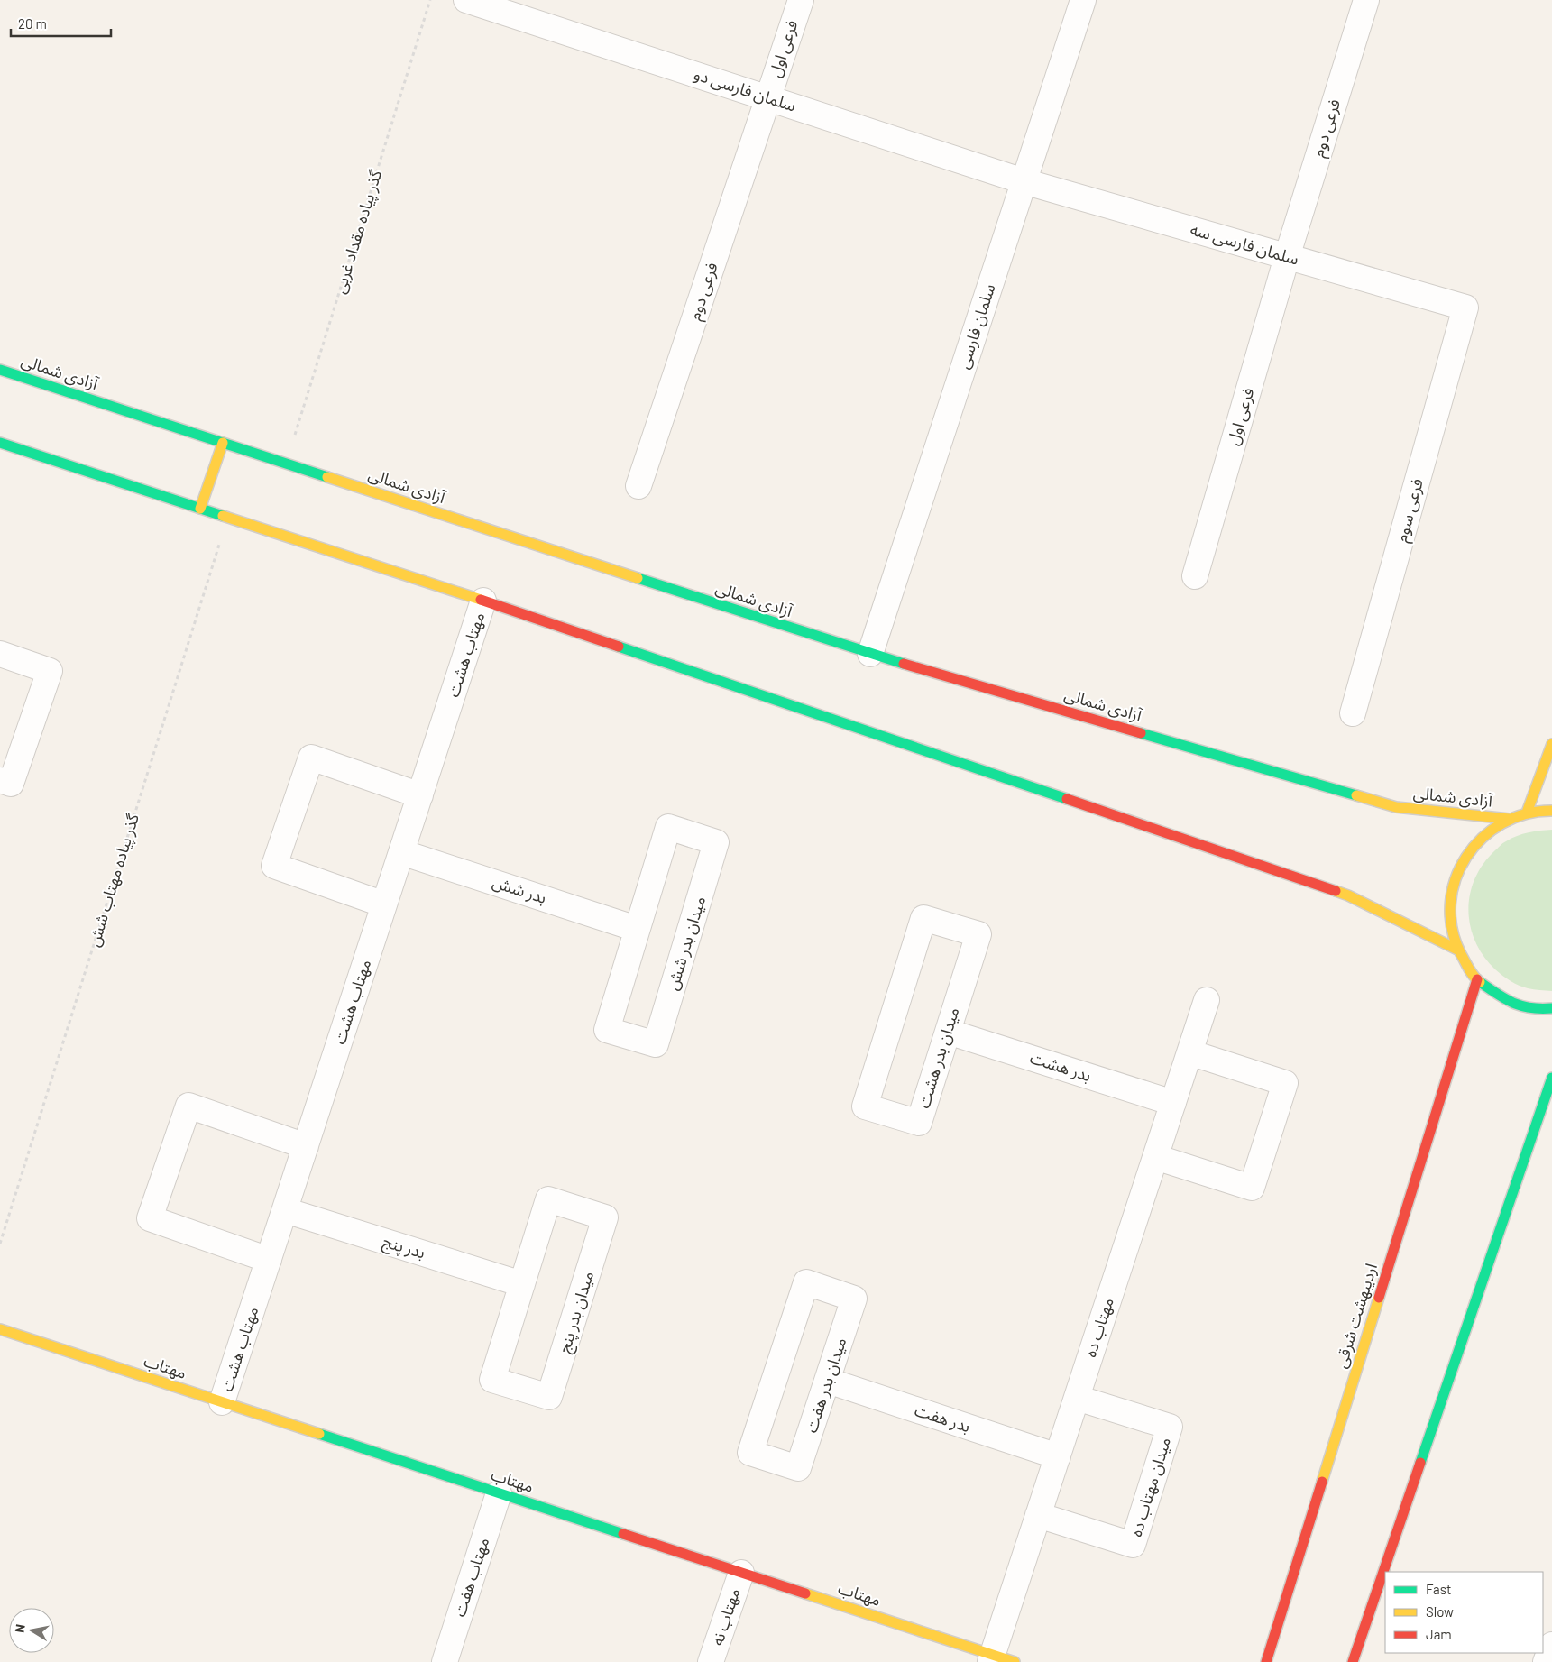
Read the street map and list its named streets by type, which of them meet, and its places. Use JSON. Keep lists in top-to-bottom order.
{
  "streets": {
    "main road": ["آزادی شمالی", "اردیبهشت شرقی", "مهتاب"],
    "street": [
      "فرعی اول",
      "سلمان فارسی دو",
      "فرعی دوم",
      "سلمان فارسی سه",
      "سلمان فارسی",
      "فرعی سوم",
      "مهتاب هشت",
      "بدر شش",
      "میدان بدر شش",
      "میدان بدر هشت",
      "بدر هشت",
      "بدر پنج",
      "میدان بدر پنج",
      "مهتاب ده",
      "میدان بدر هفت",
      "بدر هفت",
      "میدان مهتاب ده",
      "مهتاب هفت",
      "مهتاب نه"
    ],
    "path": ["گذر پیاده مقداد غربی", "گذر پیاده مهتاب شش"]
  },
  "crossings": [
    ["فرعی اول", "سلمان فارسی دو"],
    ["فرعی اول", "فرعی دوم"],
    ["فرعی اول", "سلمان فارسی سه"],
    ["سلمان فارسی دو", "فرعی دوم"],
    ["سلمان فارسی دو", "سلمان فارسی سه"],
    ["سلمان فارسی دو", "سلمان فارسی"],
    ["فرعی دوم", "سلمان فارسی سه"],
    ["گذر پیاده مقداد غربی", "آزادی شمالی"],
    ["سلمان فارسی سه", "سلمان فارسی"],
    ["سلمان فارسی سه", "فرعی سوم"],
    ["سلمان فارسی", "آزادی شمالی"],
    ["مهتاب هشت", "بدر شش"],
    ["مهتاب هشت", "بدر پنج"],
    ["مهتاب هشت", "مهتاب"],
    ["بدر شش", "میدان بدر شش"],
    ["میدان بدر هشت", "بدر هشت"],
    ["بدر هشت", "مهتاب ده"],
    ["بدر پنج", "میدان بدر پنج"],
    ["مهتاب ده", "مهتاب"],
    ["مهتاب ده", "بدر هفت"],
    ["مهتاب ده", "میدان مهتاب ده"],
    ["مهتاب", "مهتاب هفت"],
    ["مهتاب", "مهتاب نه"],
    ["میدان بدر هفت", "بدر هفت"]
  ],
  "legend": ["Fast", "Slow", "Jam"],
  "scale_bar": "20 m",
  "north": "left"
}
